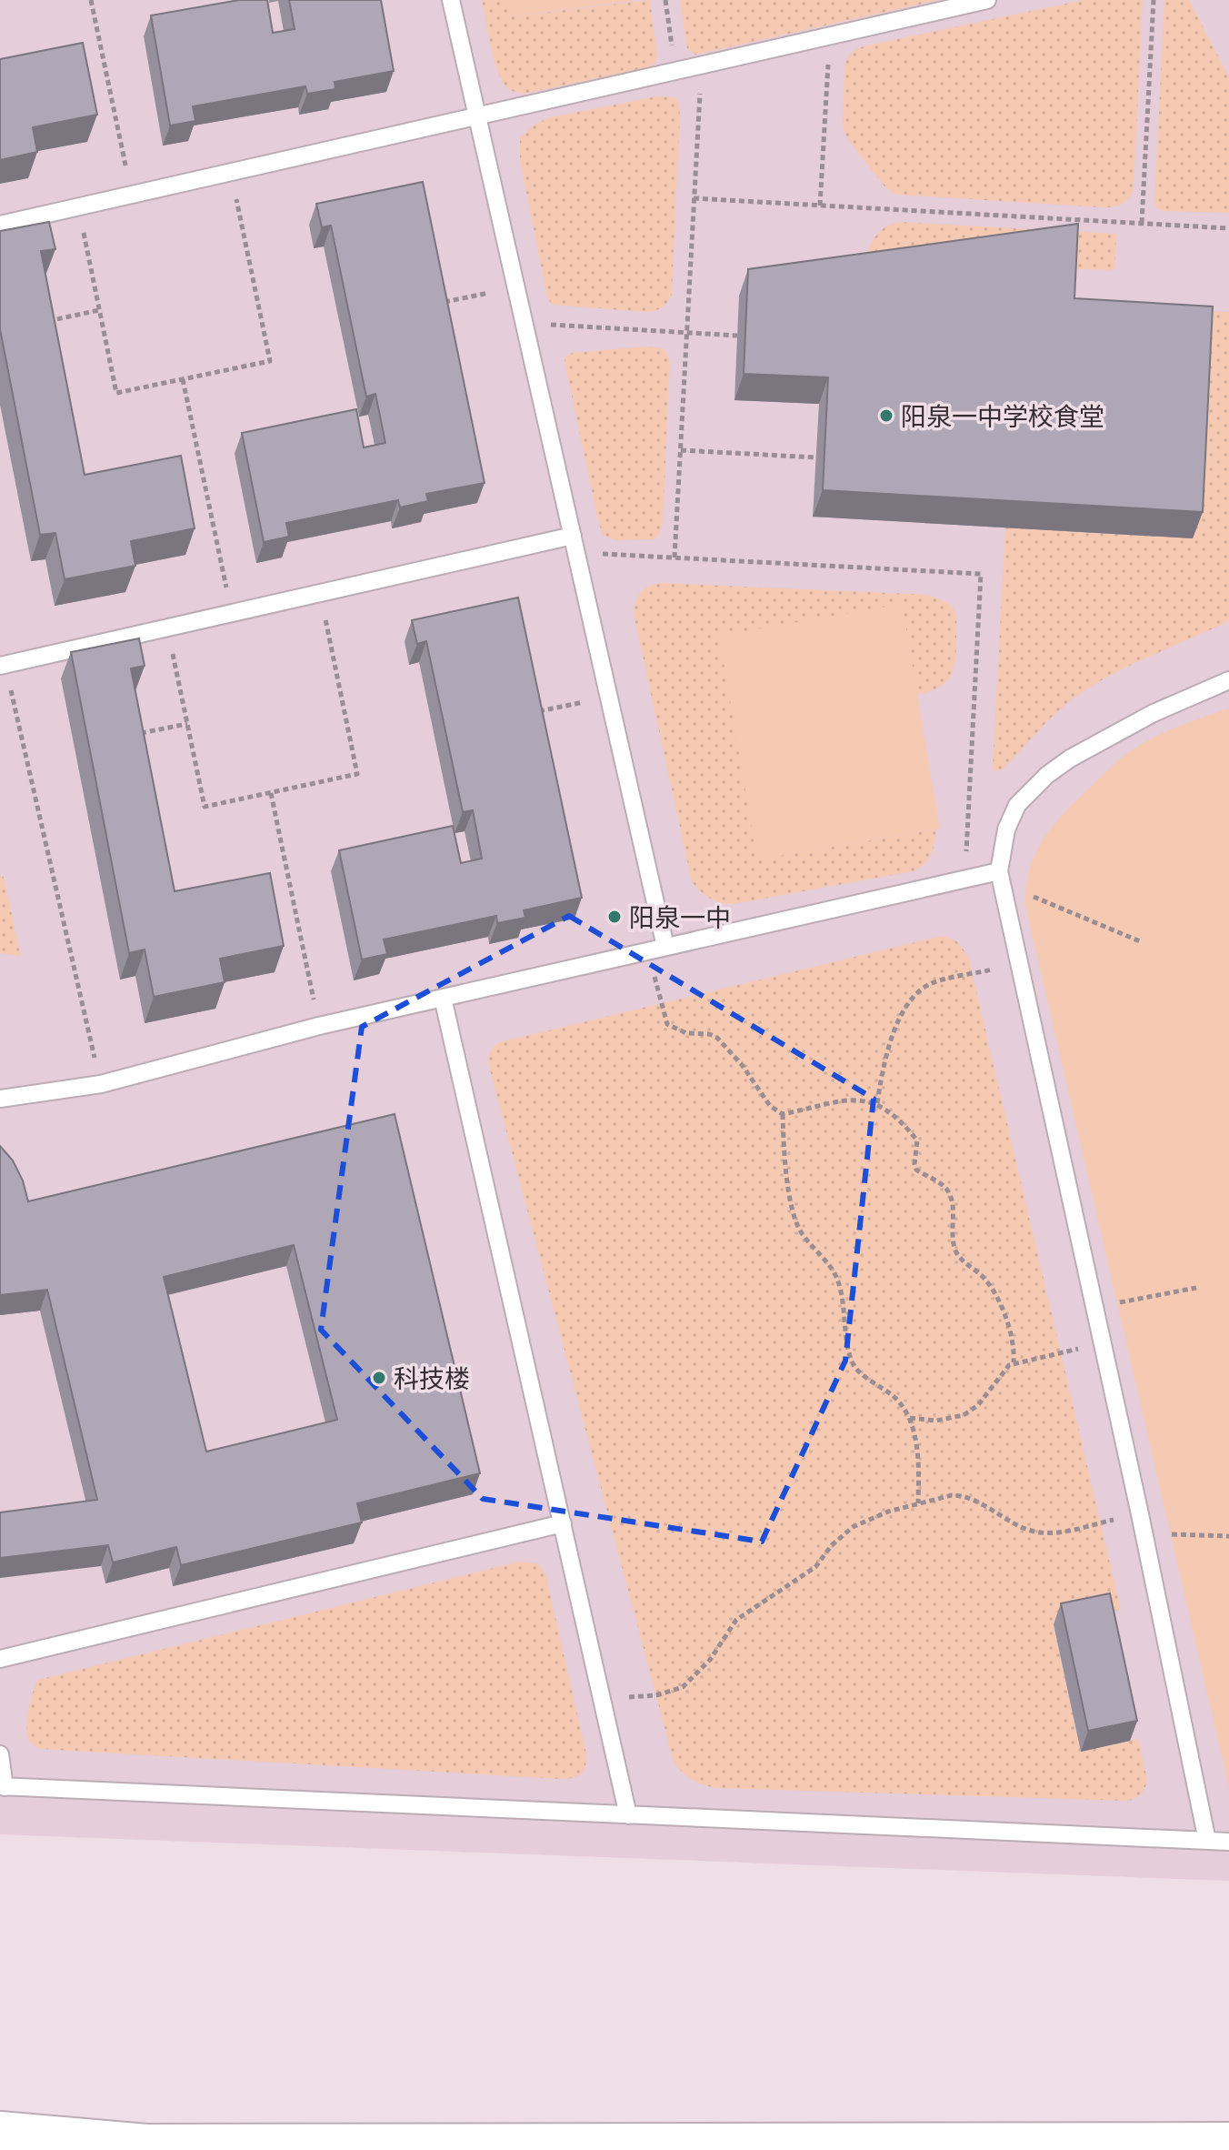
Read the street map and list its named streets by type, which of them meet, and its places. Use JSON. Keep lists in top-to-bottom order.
{
  "places": ["阳泉一中学校食堂", "阳泉一中", "科技楼"]
}
